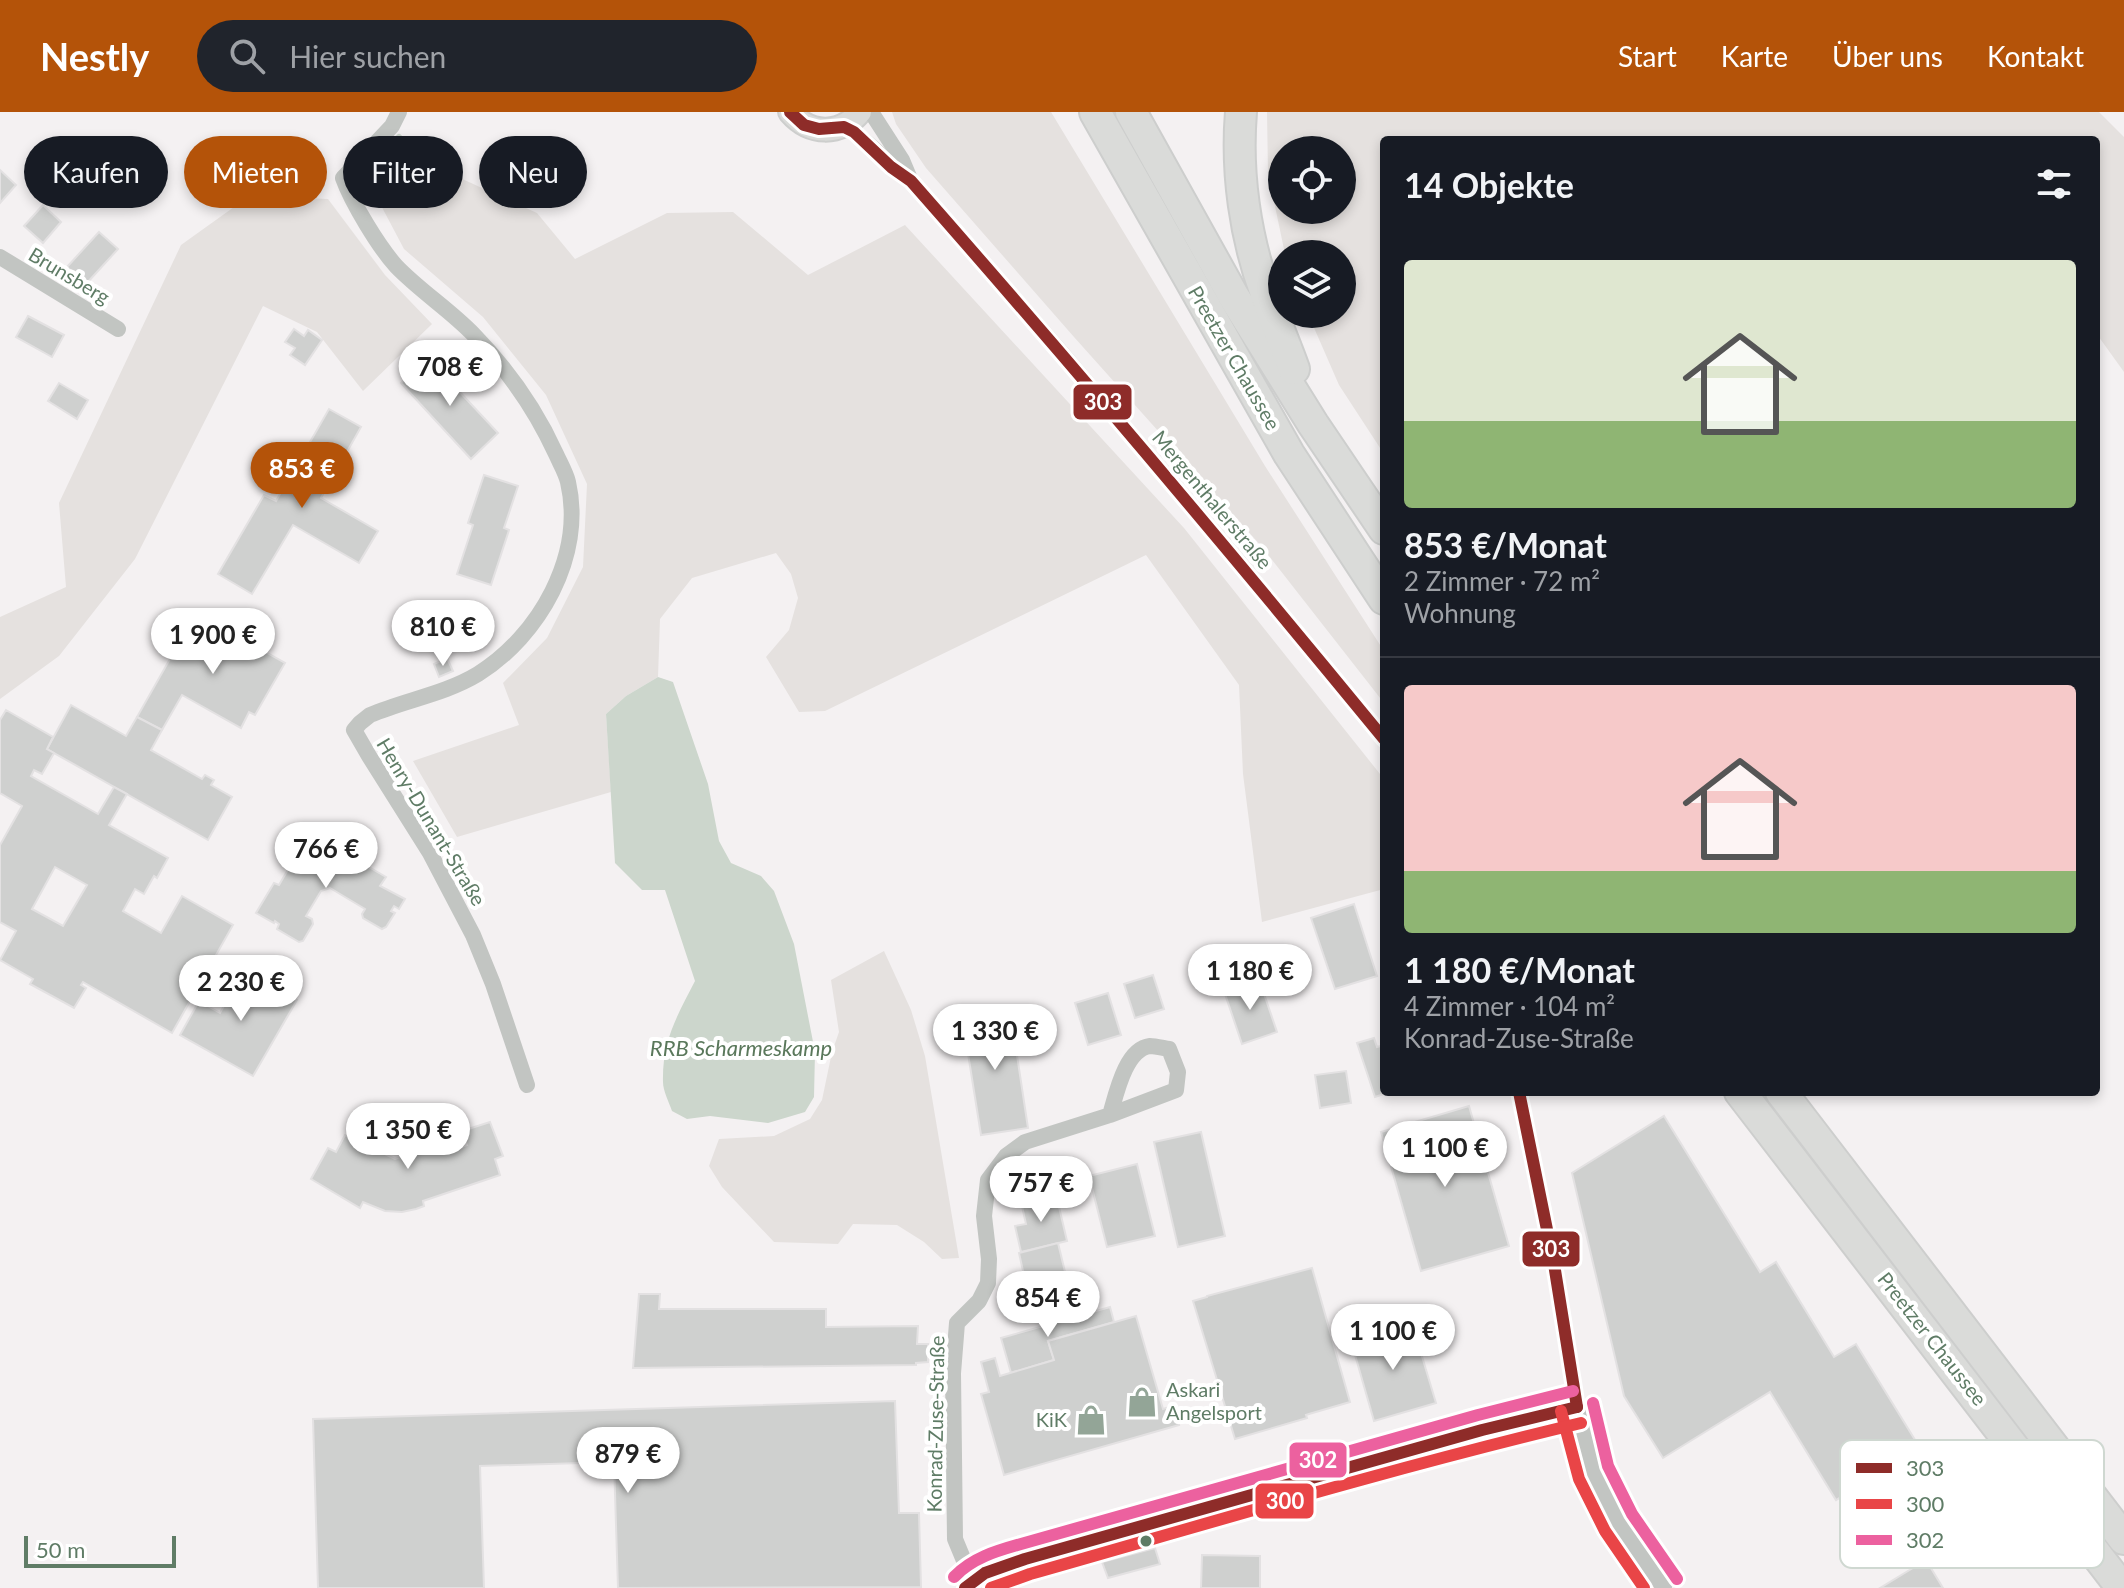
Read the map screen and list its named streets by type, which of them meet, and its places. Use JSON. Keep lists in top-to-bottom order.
{
  "streets": {
    "highway": ["Preetzer Chaussee"],
    "street": [
      "Brunsberg",
      "Mergenthalerstraße",
      "Henry-Dunant-Straße",
      "Konrad-Zuse-Straße"
    ]
  },
  "water": ["RRB Scharmeskamp"],
  "places": {
    "shop": ["Askari Angelsport", "KiK"]
  },
  "lines": ["transit line 303", "transit line 302", "transit line 300"],
  "legend": ["303", "300", "302"],
  "scale_bar": "50 m",
  "page": {
    "header": "Nestly",
    "search": "Hier suchen",
    "nav": [
      "Start",
      "Karte",
      "Über uns",
      "Kontakt"
    ],
    "chip": [
      "Kaufen",
      "Mieten",
      "Filter",
      "Neu"
    ],
    "heading": "14 Objekte",
    "list": [
      {
        "name": "853 €/Monat",
        "note": "2 Zimmer · 72 m² · Wohnung"
      },
      {
        "name": "1 180 €/Monat",
        "note": "4 Zimmer · 104 m² · Konrad-Zuse-Straße"
      }
    ],
    "price": [
      "708 €",
      "853 €",
      "810 €",
      "1 900 €",
      "766 €",
      "1 180 €",
      "2 230 €",
      "1 330 €",
      "1 350 €",
      "1 100 €",
      "757 €",
      "854 €",
      "1 100 €",
      "879 €"
    ],
    "scale": "50 m"
  }
}
